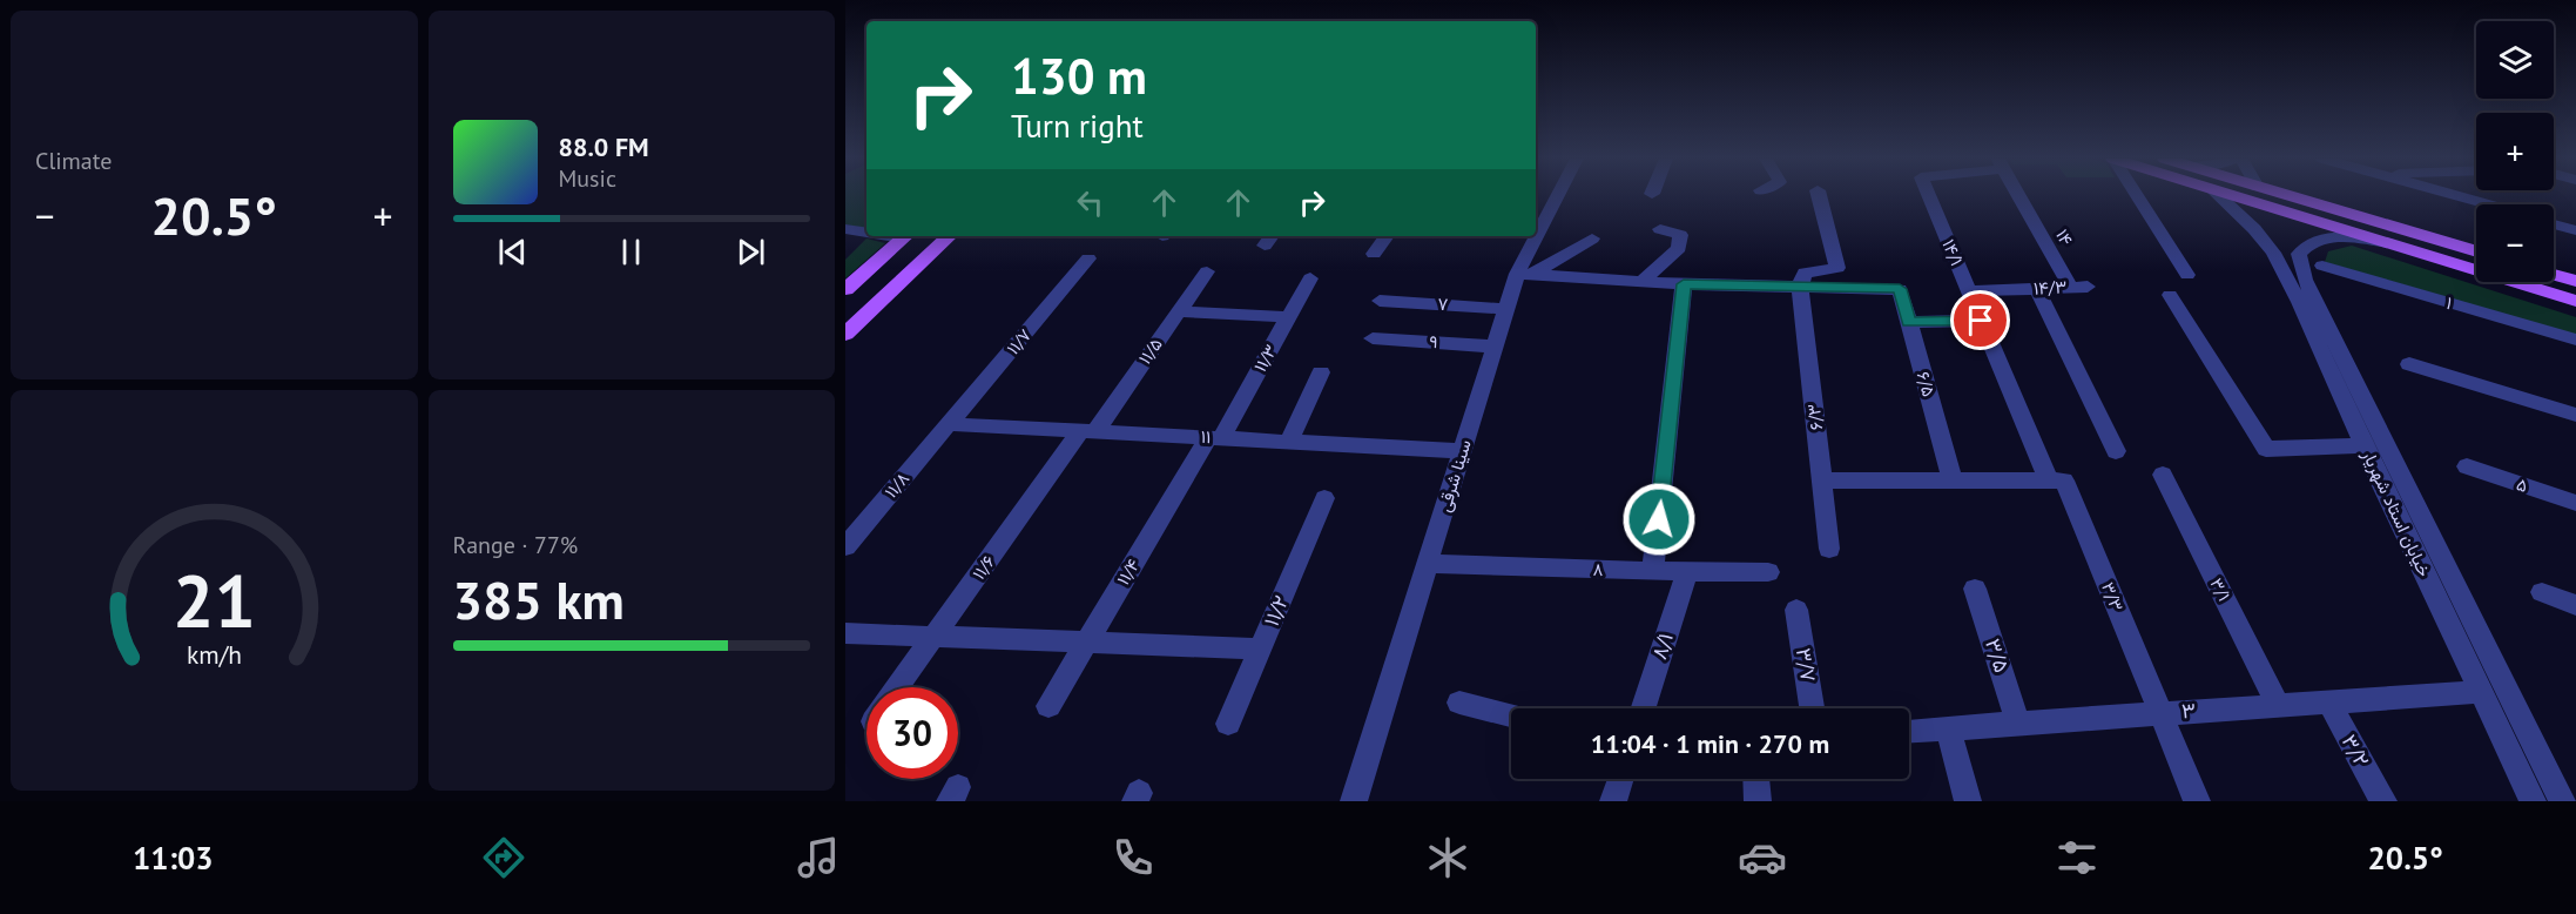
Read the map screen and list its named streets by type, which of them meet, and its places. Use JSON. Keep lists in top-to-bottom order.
{
  "streets": {
    "street": [
      "۱۴",
      "۱۴/۱",
      "۱۴/۳",
      "۱",
      "۷",
      "۱۱/۷",
      "۹",
      "۱۱/۵",
      "۱۱/۳",
      "۶/۵",
      "۶/۳",
      "۱۱",
      "سینا شرقی",
      "۱۱/۸",
      "۵",
      "خیابان استاد شهریار",
      "۱۱/۶",
      "۸",
      "۱۱/۴",
      "۳/۱",
      "۳/۳",
      "۱۱/۲",
      "۸/۱",
      "۳/۵",
      "۳/۷",
      "۳",
      "۳/۲"
    ]
  },
  "crossings": [
    ["۱۴", "۱۴/۳"],
    ["۱۴/۱", "۱۴/۳"],
    ["۱۴/۱", "۳/۳"],
    ["۷", "سینا شرقی"],
    ["۱۱/۷", "۱۱"],
    ["۱۱/۷", "۱۱/۸"],
    ["۹", "سینا شرقی"],
    ["۱۱/۵", "۱۱"],
    ["۱۱/۵", "۱۱/۶"],
    ["۱۱/۳", "۱۱"],
    ["۱۱/۳", "۱۱/۴"],
    ["۶/۵", "۶/۳"],
    ["۱۱", "سینا شرقی"],
    ["۱۱", "۱۱/۸"],
    ["۱۱", "۱۱/۶"],
    ["۱۱", "۱۱/۴"],
    ["سینا شرقی", "۸"],
    ["خیابان استاد شهریار", "۳"],
    ["۸", "۸/۱"],
    ["۳/۱", "۳"],
    ["۳/۳", "۳"],
    ["۳/۵", "۳"],
    ["۳", "۳/۲"]
  ],
  "page": {
    "tile": [
      "Climate",
      ["Range · 77%", "385 km"]
    ],
    "map_buttons": ["+", "−"],
    "turn": ["130 m", "Turn right"],
    "song": ["88.0 FM", "Music"],
    "heat": ["−", "20.5°", "+"],
    "limit": "30",
    "trip": "11:04 · 1 min · 270 m",
    "tabs": ["11:03", "20.5°"],
    "gauge": ["21", "km/h"]
  }
}
